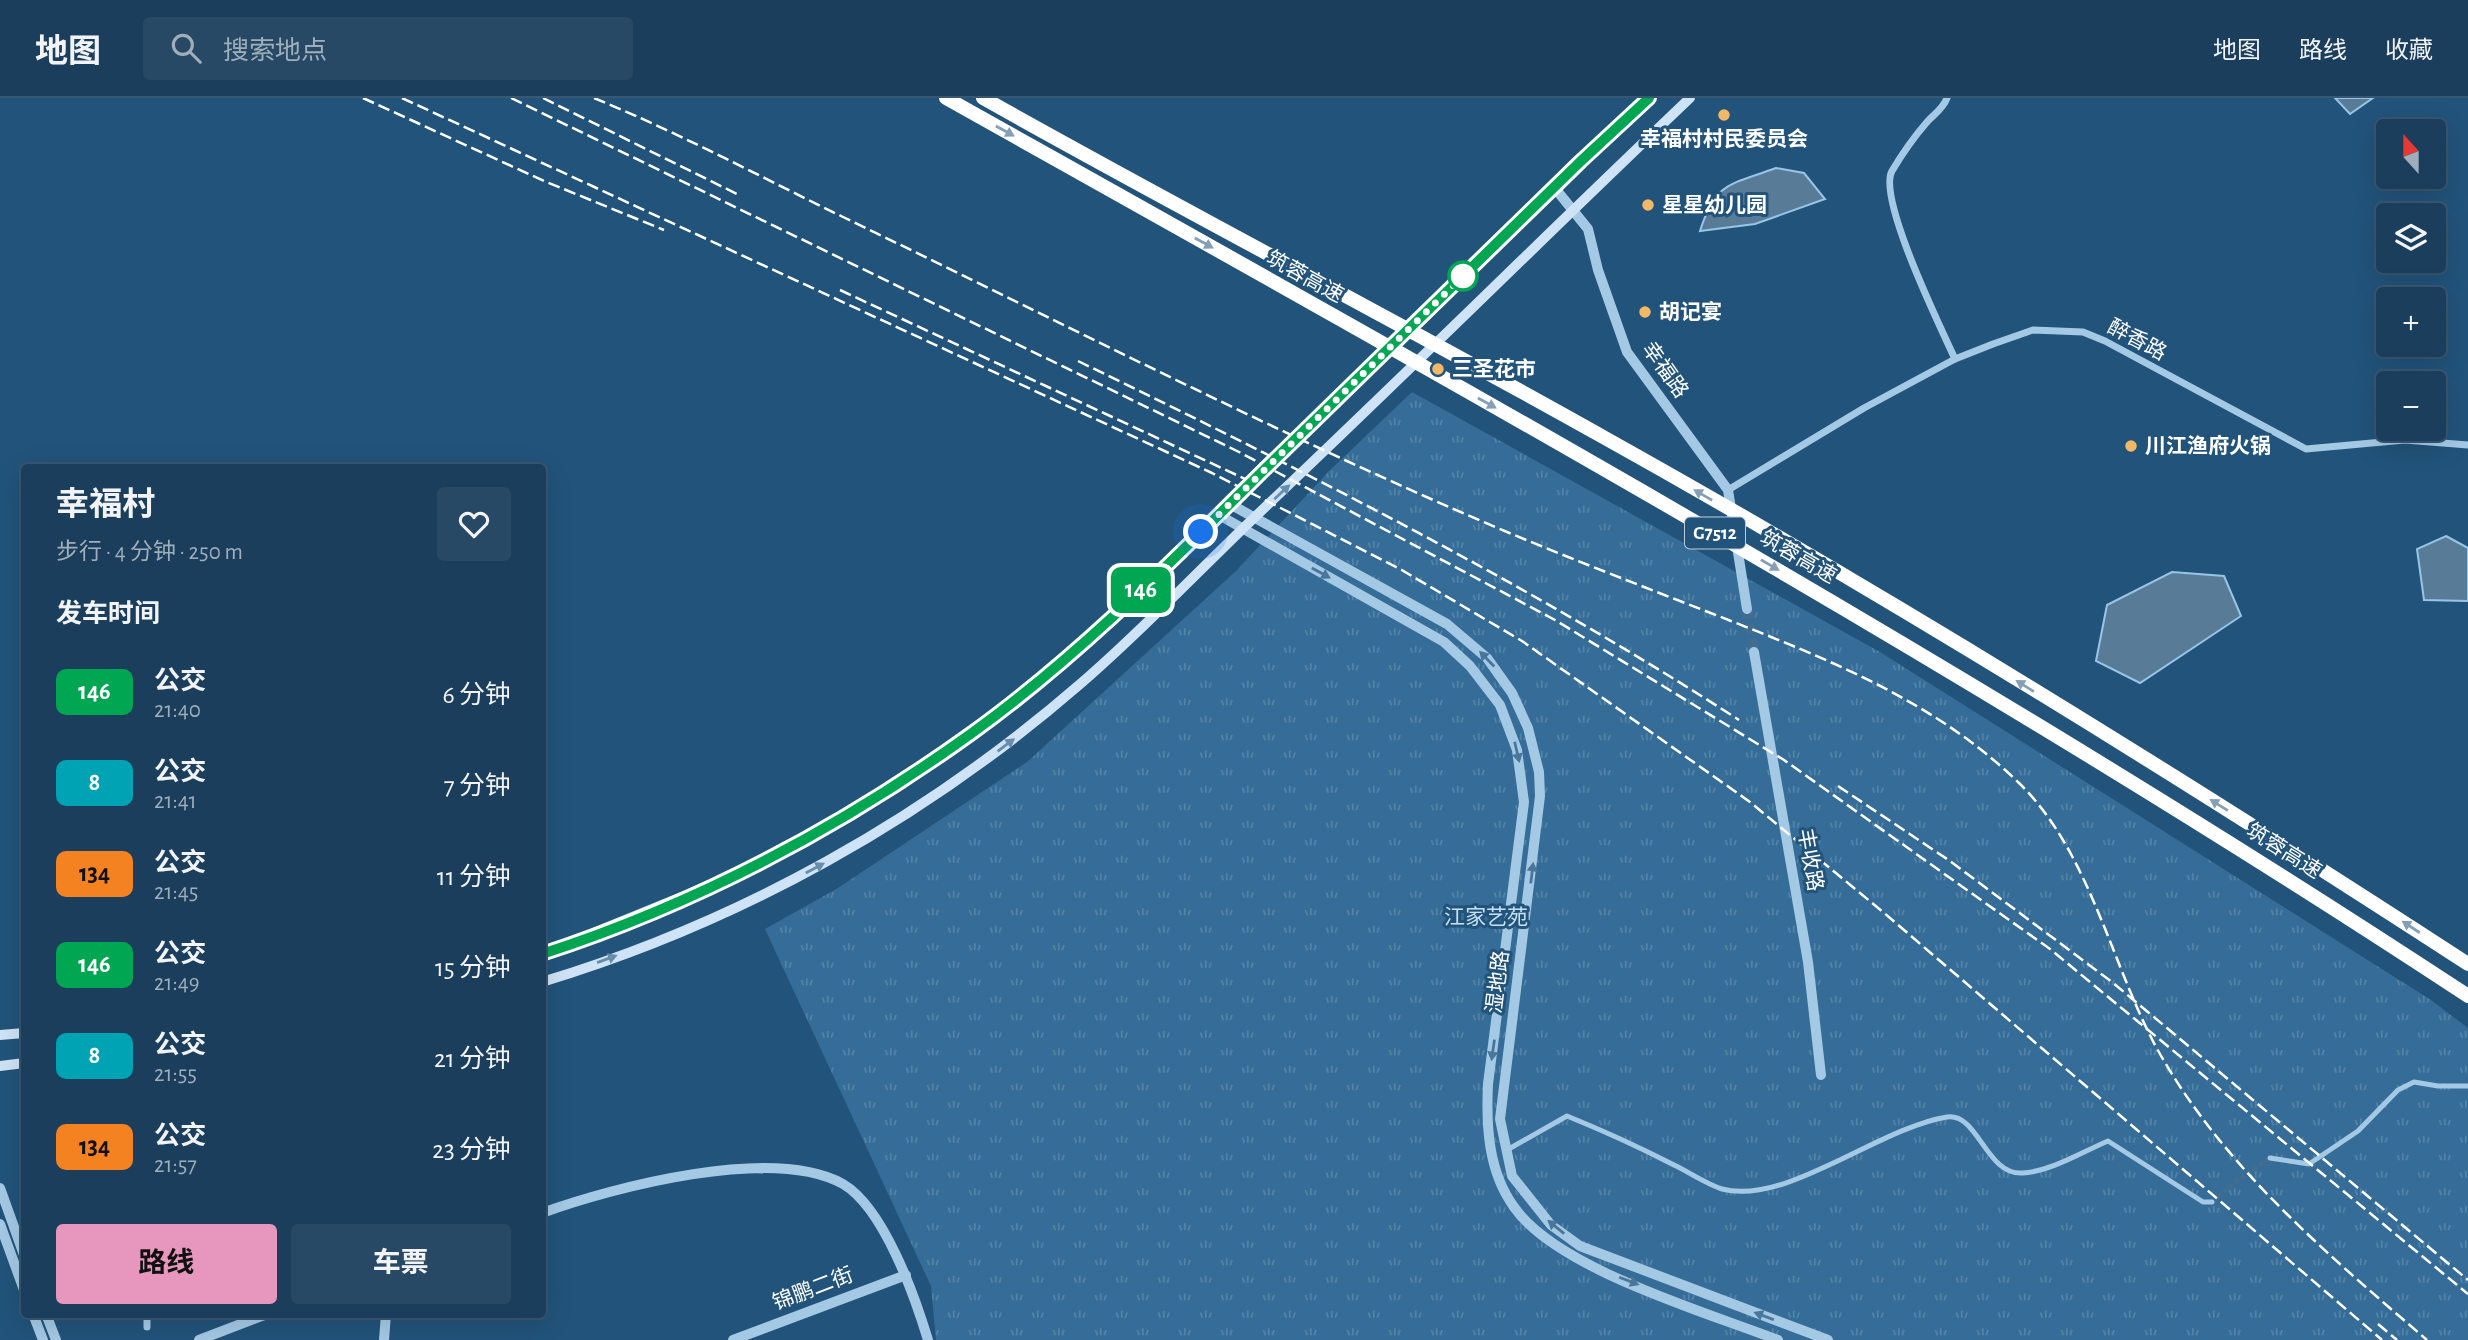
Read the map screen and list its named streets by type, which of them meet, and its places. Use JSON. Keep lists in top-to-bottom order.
{
  "streets": {
    "highway": ["筑蓉高速", "G7512"],
    "street": [
      "醉香路",
      "幸福路",
      "丰收路",
      "湿地路",
      "锦鹏二街"
    ]
  },
  "crossings": [
    ["醉香路", "幸福路"]
  ],
  "parks": ["江家艺苑"],
  "places": [
    "幸福村村民委员会",
    "星星幼儿园",
    "胡记宴",
    "三圣花市",
    "川江渔府火锅"
  ],
  "lines": ["bus line 146"],
  "north": "top",
  "page": {
    "header": "地图",
    "search": "搜索地点",
    "nav": ["地图", "路线", "收藏"],
    "on_map": "146",
    "map_buttons": ["+", "−"],
    "heading": [
      ["幸福村", "步行 · 4 分钟 · 250 m"],
      "发车时间"
    ],
    "list": [
      {
        "mark": "146",
        "name": "公交",
        "note": "21:40",
        "value": "6 分钟"
      },
      {
        "mark": "8",
        "name": "公交",
        "note": "21:41",
        "value": "7 分钟"
      },
      {
        "mark": "134",
        "name": "公交",
        "note": "21:45",
        "value": "11 分钟"
      },
      {
        "mark": "146",
        "name": "公交",
        "note": "21:49",
        "value": "15 分钟"
      },
      {
        "mark": "8",
        "name": "公交",
        "note": "21:55",
        "value": "21 分钟"
      },
      {
        "mark": "134",
        "name": "公交",
        "note": "21:57",
        "value": "23 分钟"
      }
    ],
    "buttons": ["路线", "车票"]
  }
}
